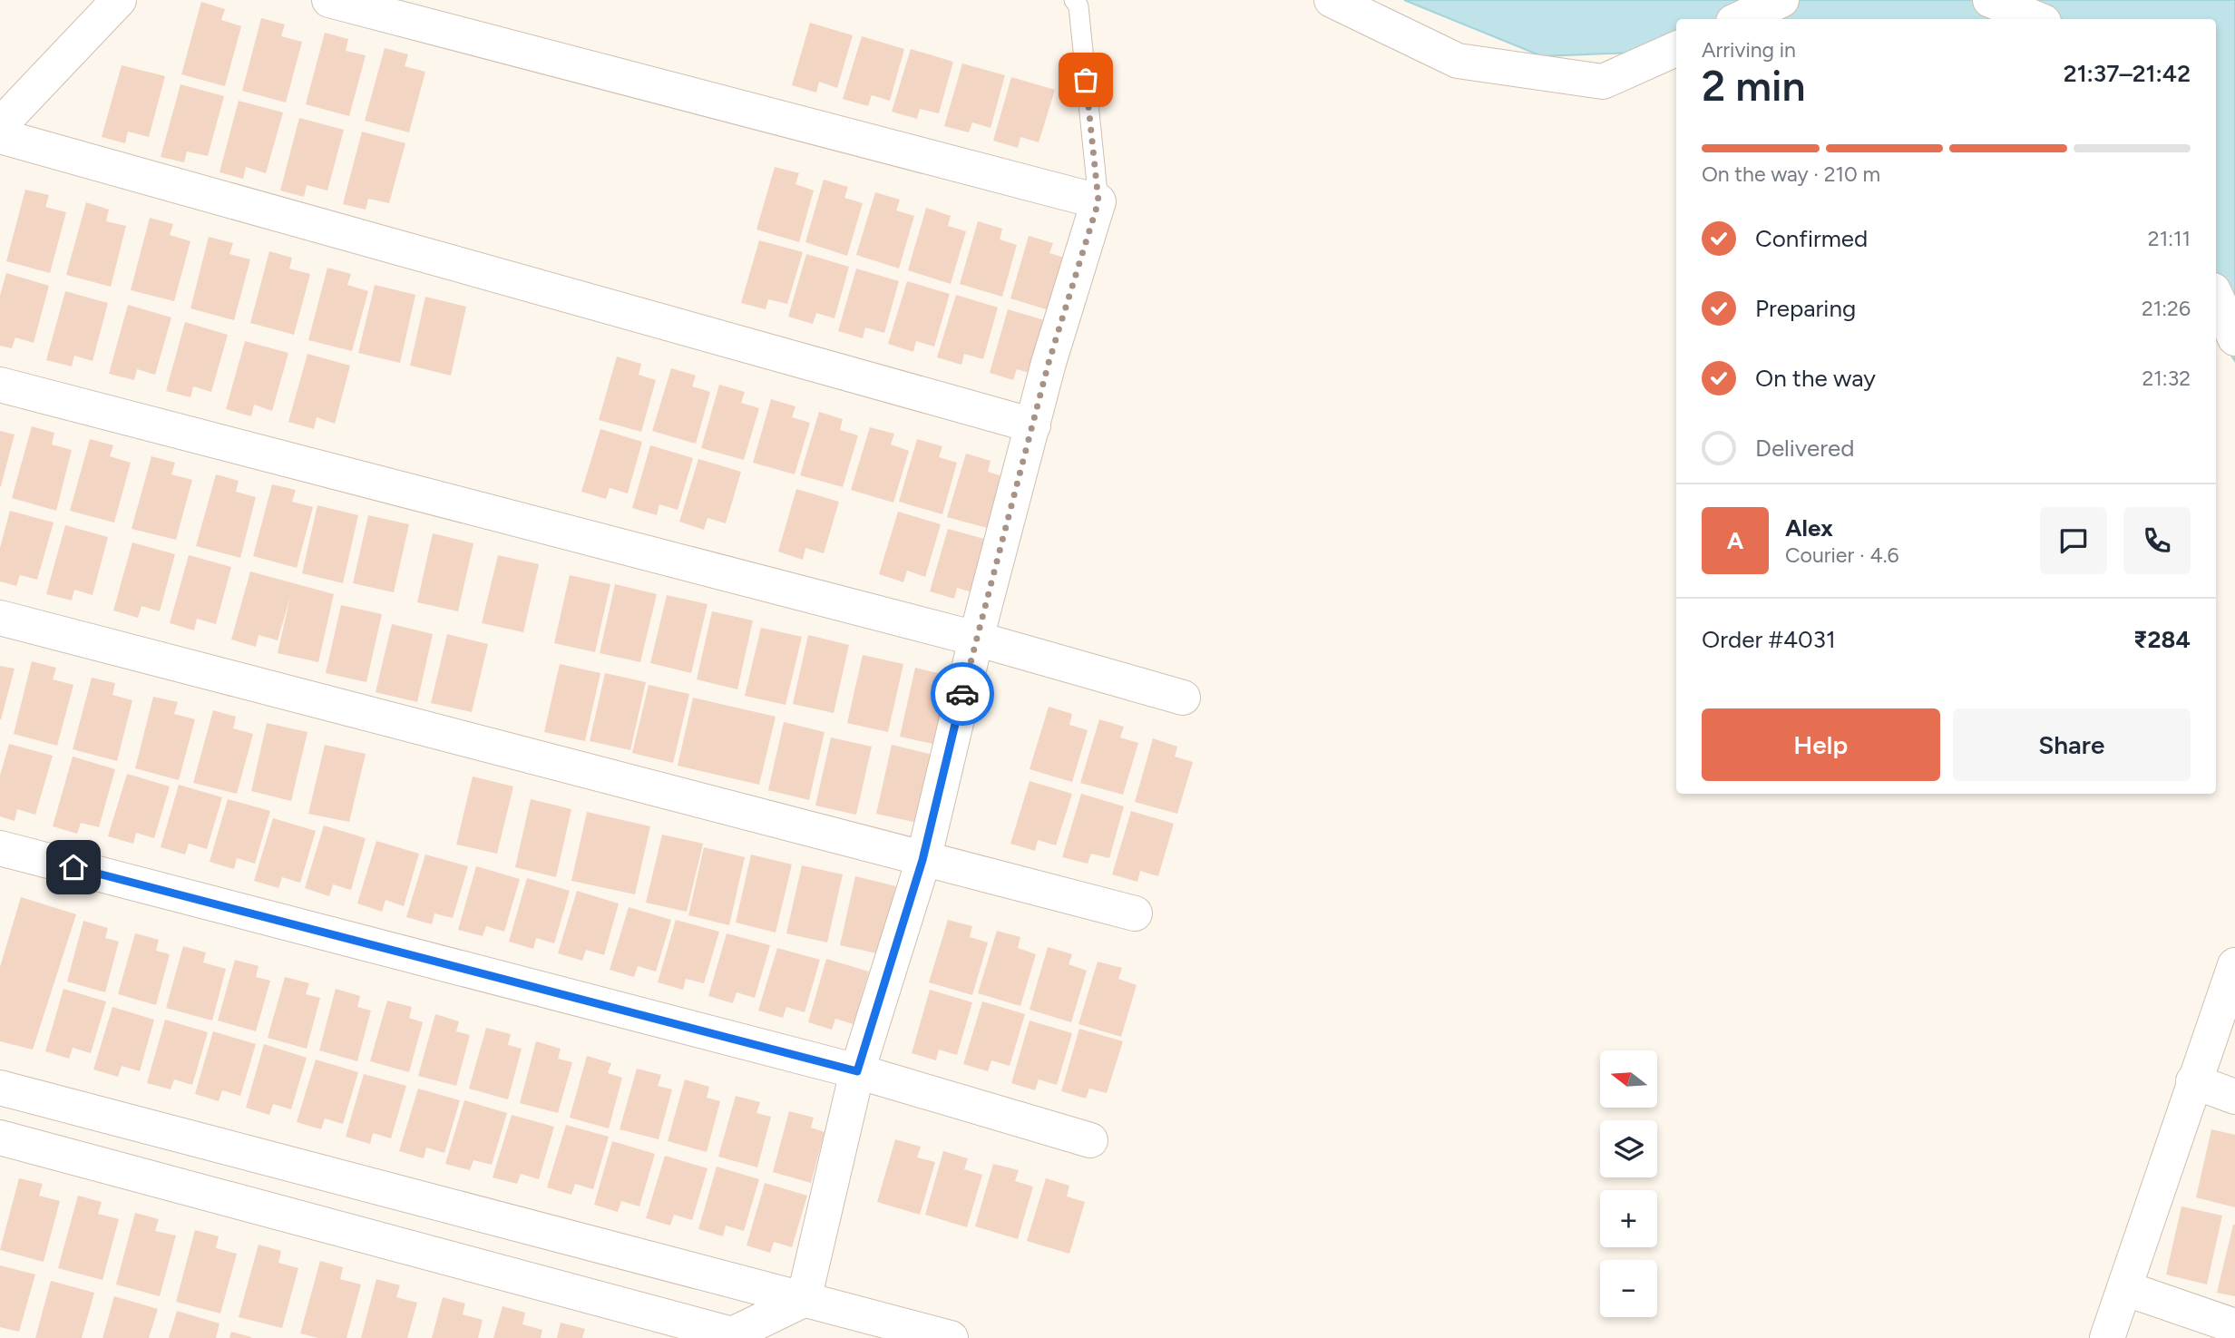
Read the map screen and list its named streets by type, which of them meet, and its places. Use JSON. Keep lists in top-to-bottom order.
{
  "north": "left",
  "page": {
    "heading": ["2 min", "Arriving in", "21:37–21:42"],
    "panel": [
      "Alex",
      "Courier · 4.6",
      "Order #4031",
      "₹284"
    ],
    "bar": "On the way · 210 m",
    "list": [
      ["Confirmed", "21:11"],
      ["Preparing", "21:26"],
      ["On the way", "21:32"],
      "Delivered"
    ],
    "round": "A",
    "buttons": ["Help", "Share"],
    "map_buttons": ["+", "−"]
  }
}
